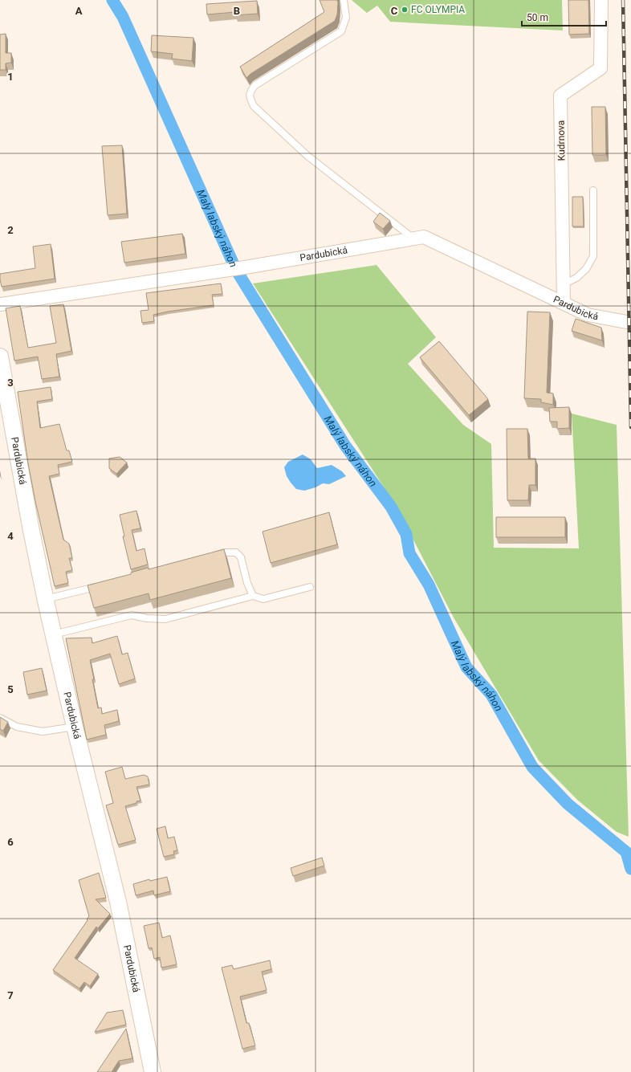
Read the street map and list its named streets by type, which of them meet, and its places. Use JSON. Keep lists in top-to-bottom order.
{
  "streets": {
    "street": ["Kudrnova", "Pardubická"]
  },
  "crossings": [
    ["Kudrnova", "Pardubická"]
  ],
  "water": ["Malý labský náhon"],
  "places": ["FC OLYMPIA"],
  "scale_bar": "50 m",
  "grid": {
    "columns": ["A", "B", "C"],
    "rows": [
      "1",
      "2",
      "3",
      "4",
      "5",
      "6",
      "7"
    ]
  }
}
